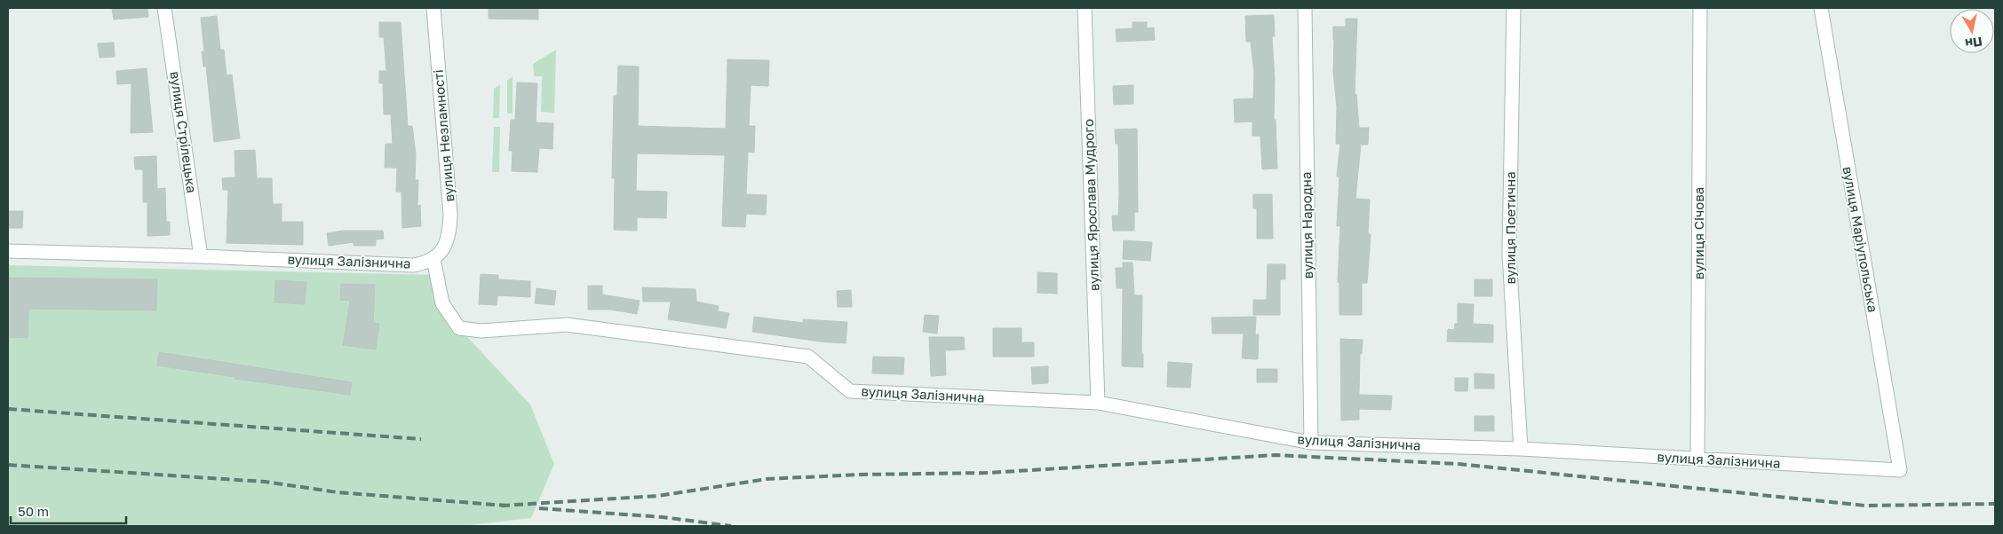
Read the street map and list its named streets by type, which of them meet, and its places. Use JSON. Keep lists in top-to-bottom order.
{
  "streets": {
    "street": [
      "вулиця Стрілецька",
      "вулиця Незламності",
      "вулиця Ярослава Мудрого",
      "вулиця Народна",
      "вулиця Поетична",
      "вулиця Січова",
      "вулиця Маріупольська",
      "вулиця Залізнична"
    ]
  },
  "crossings": [
    ["вулиця Стрілецька", "вулиця Залізнична"],
    ["вулиця Незламності", "вулиця Залізнична"],
    ["вулиця Ярослава Мудрого", "вулиця Залізнична"],
    ["вулиця Народна", "вулиця Залізнична"],
    ["вулиця Поетична", "вулиця Залізнична"],
    ["вулиця Січова", "вулиця Залізнична"],
    ["вулиця Маріупольська", "вулиця Залізнична"]
  ],
  "scale_bar": "50 m",
  "north": "bottom"
}
